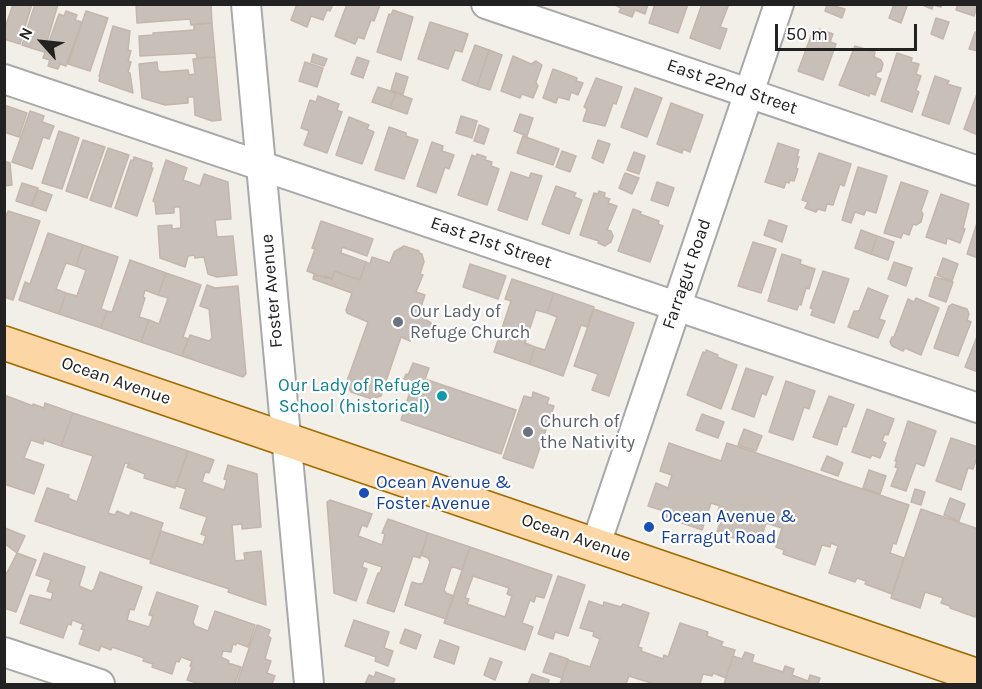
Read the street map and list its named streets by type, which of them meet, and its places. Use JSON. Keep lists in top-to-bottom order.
{
  "streets": {
    "main road": ["Ocean Avenue"],
    "street": [
      "East 22nd Street",
      "East 21st Street",
      "Farragut Road",
      "Foster Avenue"
    ]
  },
  "crossings": [
    ["East 22nd Street", "Farragut Road"],
    ["East 21st Street", "Farragut Road"],
    ["East 21st Street", "Foster Avenue"],
    ["Farragut Road", "Ocean Avenue"],
    ["Foster Avenue", "Ocean Avenue"]
  ],
  "places": [
    "Our Lady of Refuge Church",
    "Our Lady of Refuge School (historical)",
    "Church of the Nativity",
    "Ocean Avenue & Foster Avenue",
    "Ocean Avenue & Farragut Road"
  ],
  "scale_bar": "50 m",
  "north": "top left"
}
